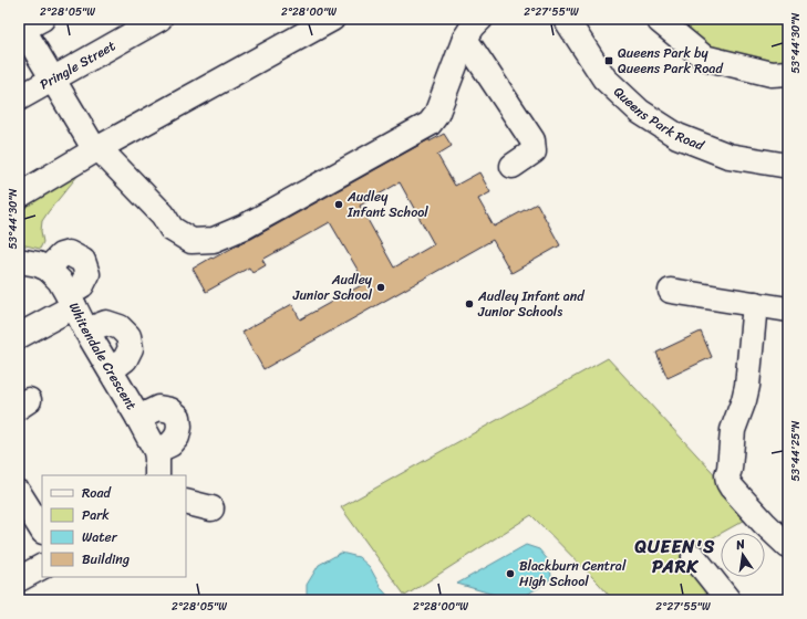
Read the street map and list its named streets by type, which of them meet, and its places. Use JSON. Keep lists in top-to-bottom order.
{
  "streets": {
    "street": ["Pringle Street", "Queens Park Road", "Whitendale Crescent"]
  },
  "districts": ["QUEEN'S PARK"],
  "places": {
    "transit": ["Queens Park by Queens Park Road"],
    "other": [
      "Audley Infant School",
      "Audley Junior School",
      "Audley Infant and Junior Schools",
      "Blackburn Central High School"
    ]
  },
  "legend": [
    "Road",
    "Park",
    "Water",
    "Building"
  ],
  "north": "top",
  "coordinates": [
    "2°28'05\"W",
    "2°28'00\"W",
    "2°27'55\"W",
    "53°44'30\"N",
    "53°44'25\"N"
  ]
}
